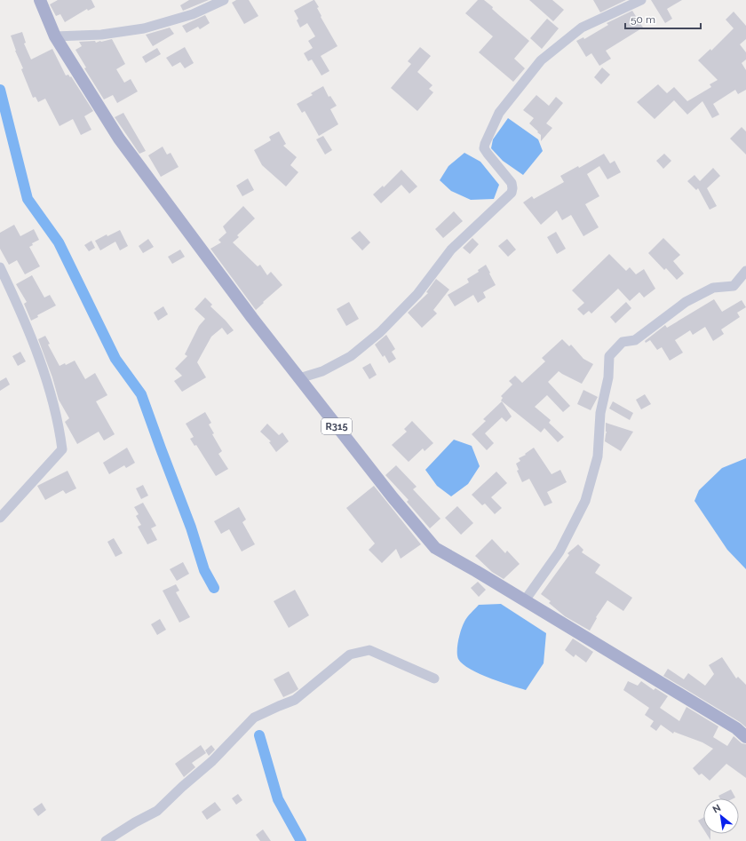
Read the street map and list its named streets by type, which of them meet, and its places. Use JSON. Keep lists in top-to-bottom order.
{
  "streets": {
    "main road": ["R315"]
  },
  "scale_bar": "50 m",
  "north": "top left"
}
